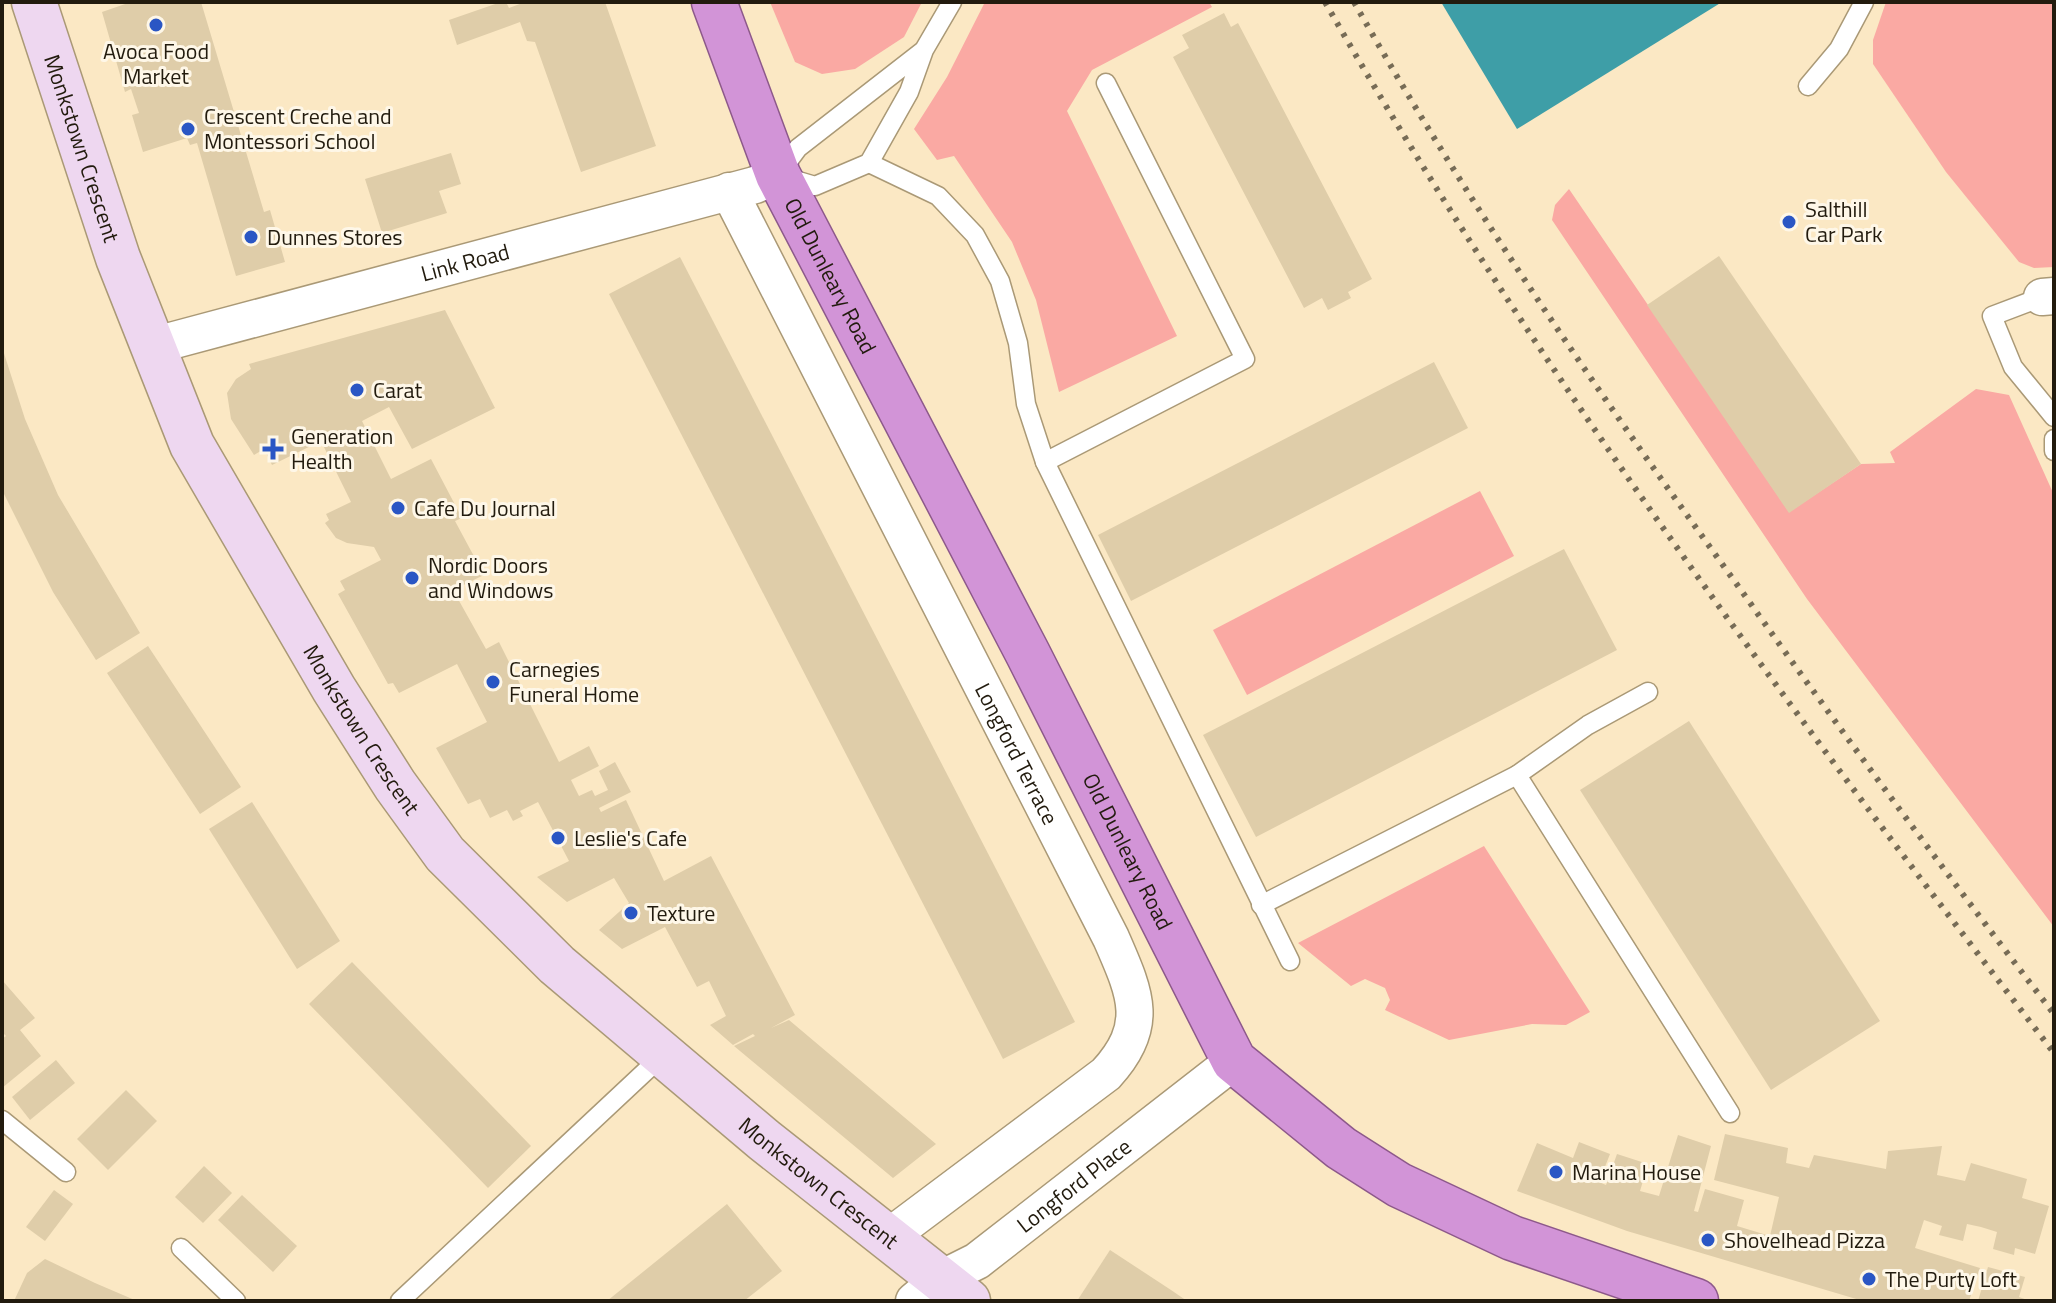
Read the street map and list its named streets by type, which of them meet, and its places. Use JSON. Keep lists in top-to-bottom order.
{
  "streets": {
    "highway": ["Old Dunleary Road"],
    "main road": ["Monkstown Crescent"],
    "street": ["Link Road", "Longford Terrace", "Longford Place"]
  },
  "crossings": [
    ["Monkstown Crescent", "Link Road"],
    ["Monkstown Crescent", "Longford Terrace"],
    ["Monkstown Crescent", "Longford Place"],
    ["Link Road", "Old Dunleary Road"],
    ["Link Road", "Longford Terrace"],
    ["Old Dunleary Road", "Longford Place"]
  ],
  "places": {
    "other": [
      "Avoca Food Market",
      "Crescent Creche and Montessori School",
      "Salthill Car Park",
      "Dunnes Stores",
      "Carat",
      "Cafe Du Journal",
      "Nordic Doors and Windows",
      "Carnegies Funeral Home",
      "Leslie's Cafe",
      "Texture",
      "Marina House",
      "Shovelhead Pizza",
      "The Purty Loft"
    ],
    "health": ["Generation Health"]
  }
}
